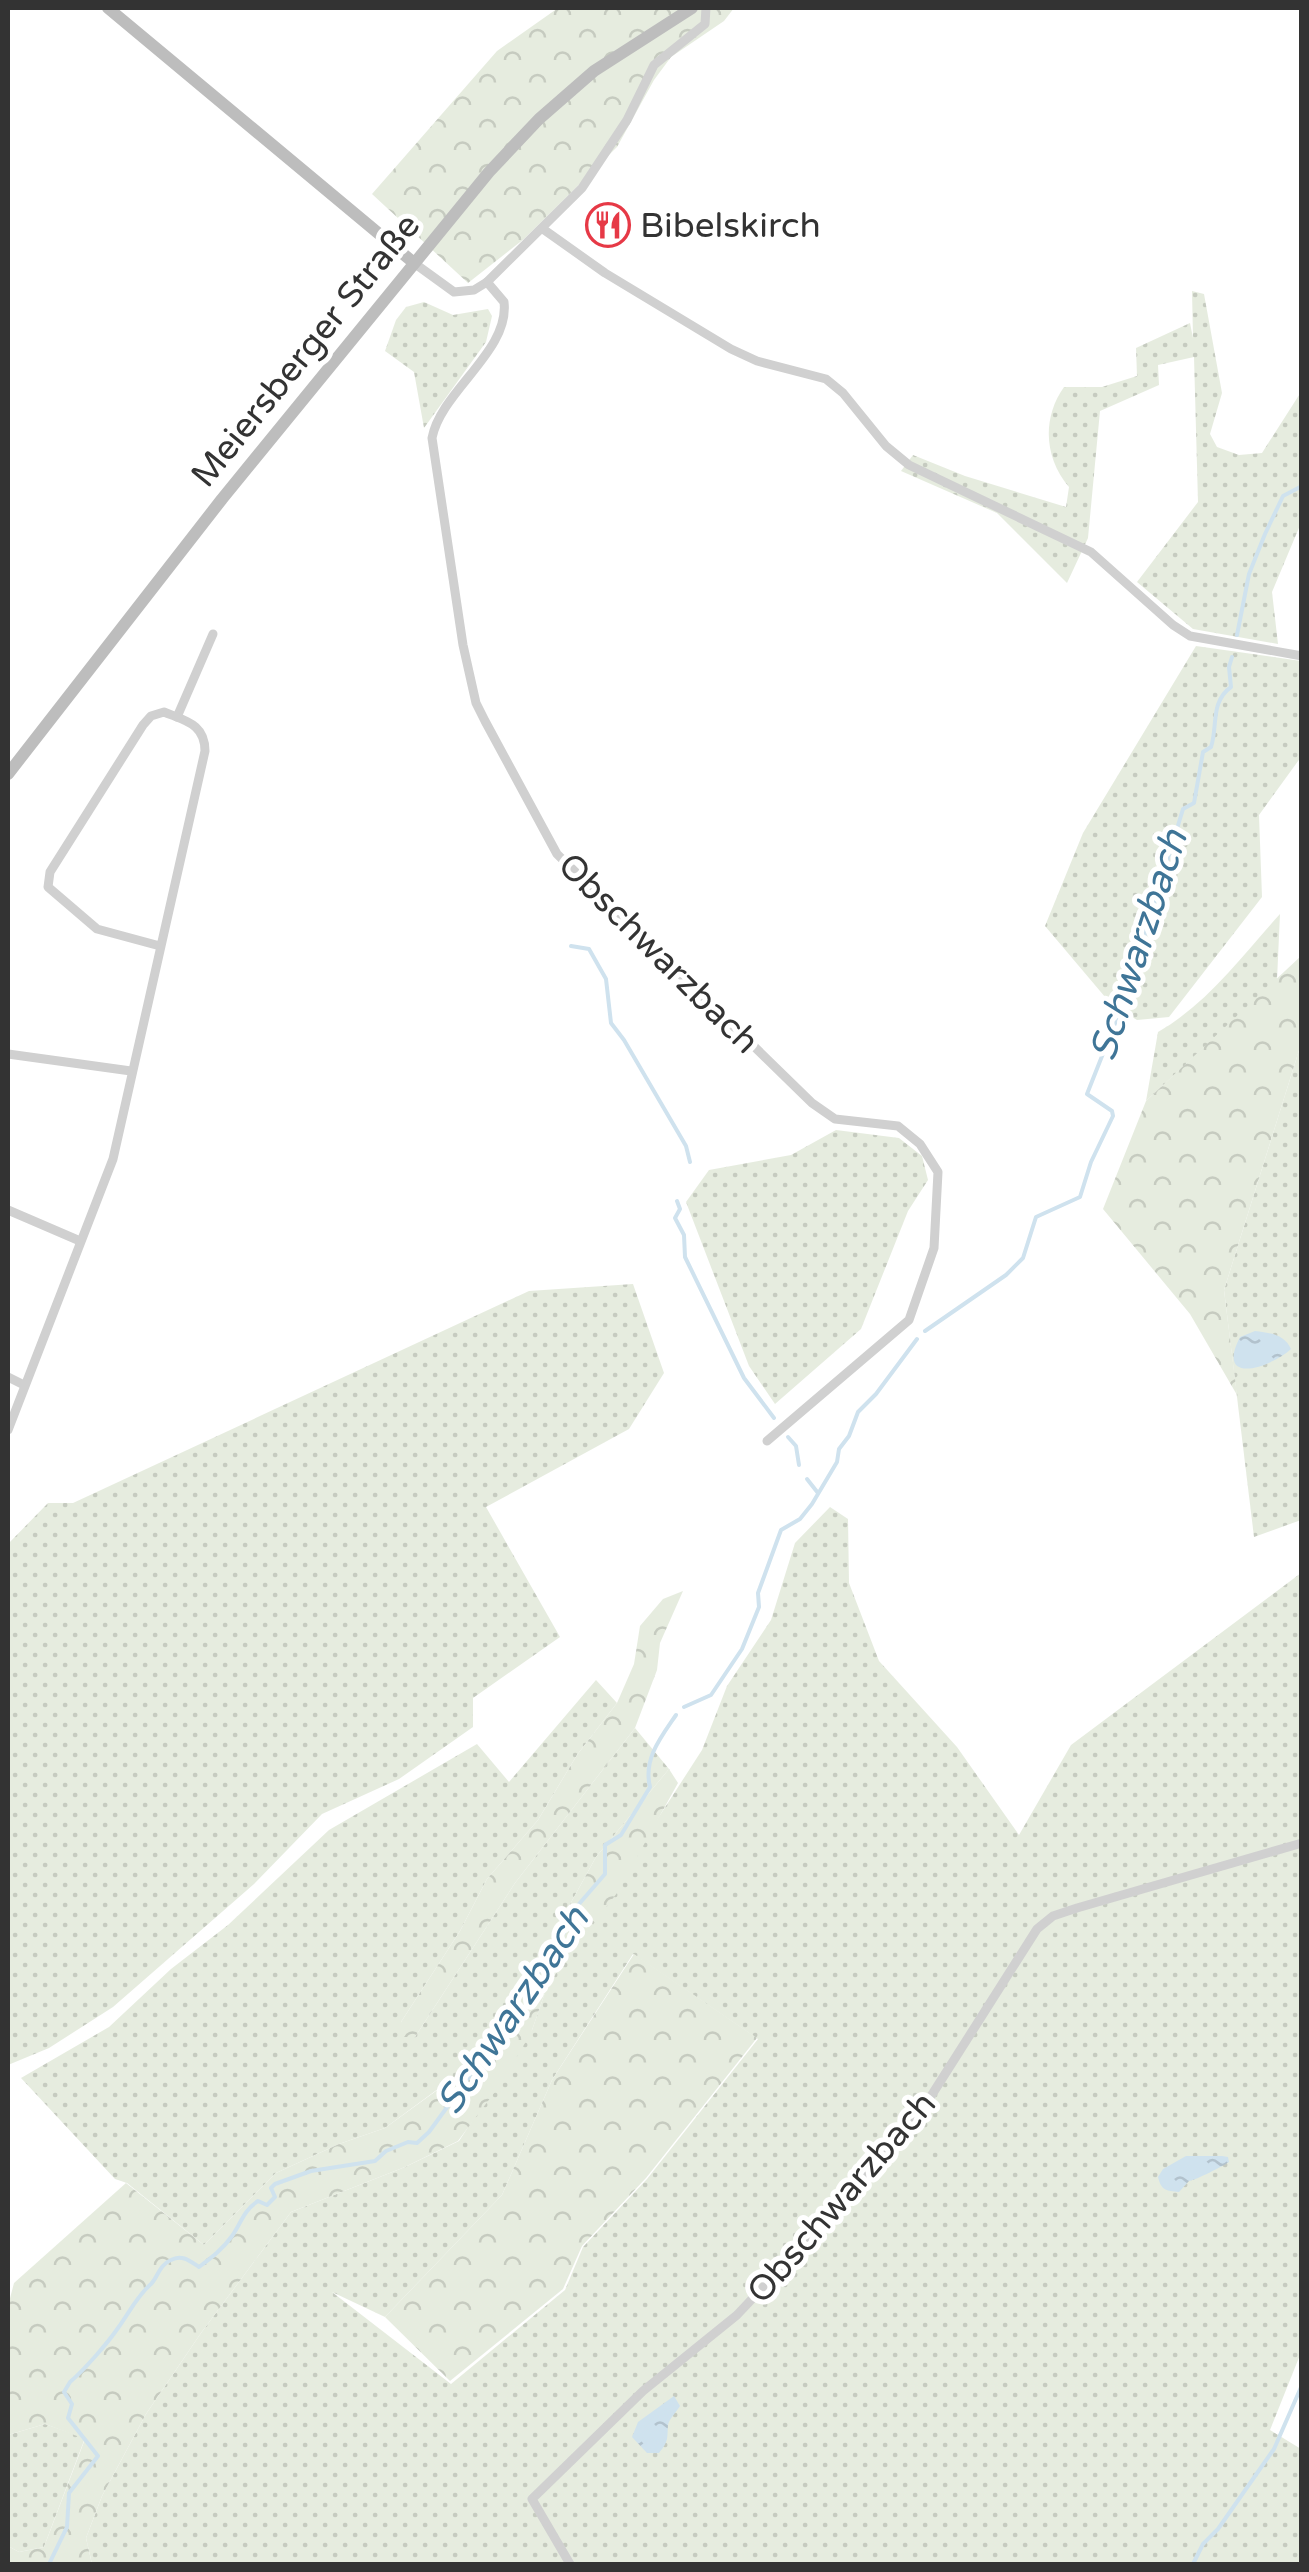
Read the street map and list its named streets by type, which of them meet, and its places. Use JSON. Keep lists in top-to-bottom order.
{
  "streets": {
    "main road": ["Meiersberger Straße"],
    "street": ["Obschwarzbach"]
  },
  "water": ["Schwarzbach"],
  "places": {
    "restaurant": ["Bibelskirch"]
  }
}
